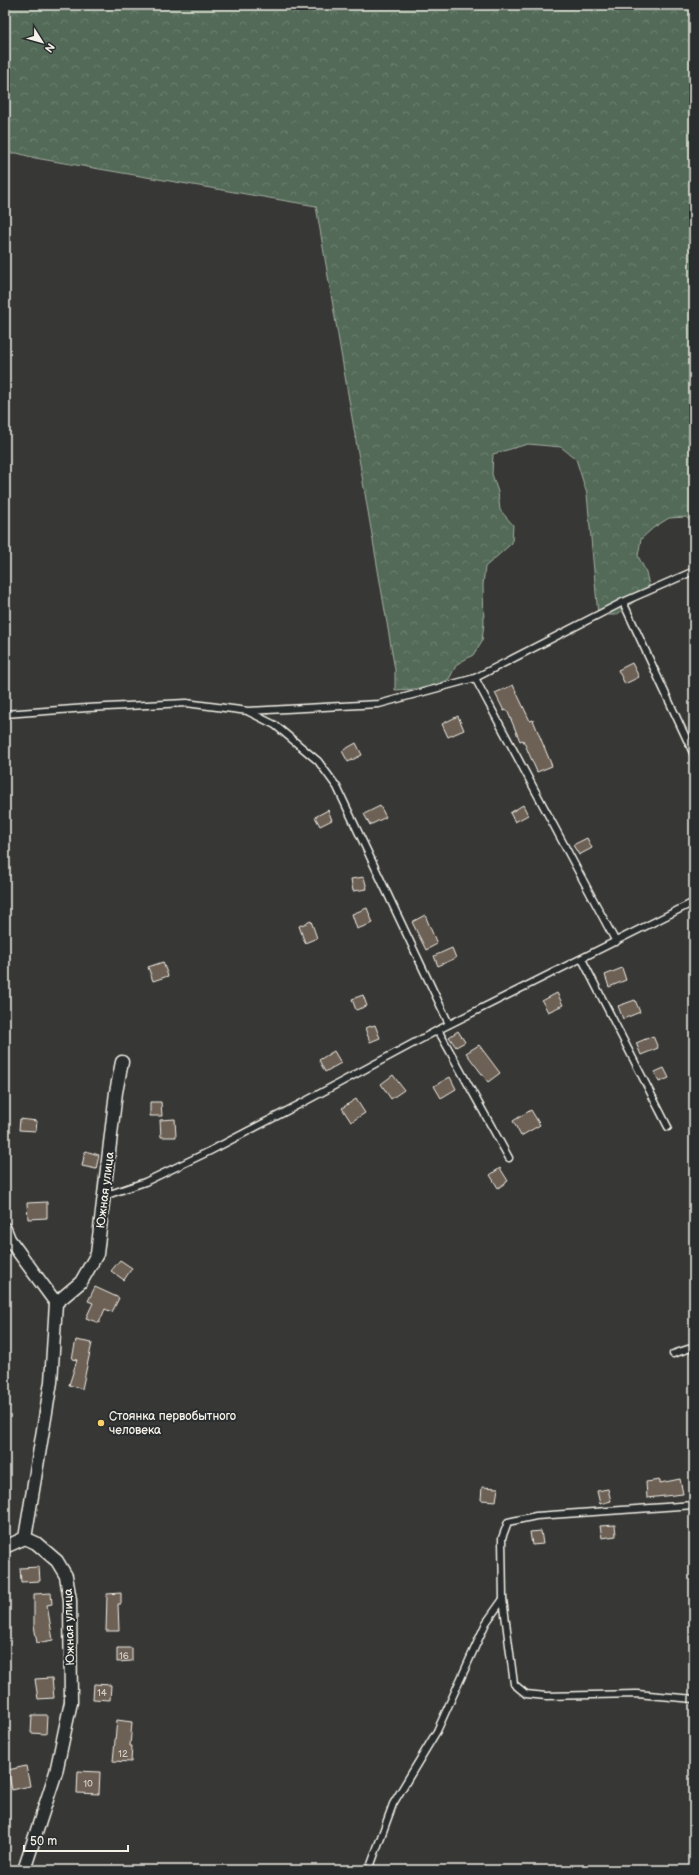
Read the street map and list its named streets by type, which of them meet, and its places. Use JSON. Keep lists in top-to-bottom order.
{
  "streets": {
    "street": ["Южная улица"]
  },
  "places": ["Стоянка первобытного человека"],
  "house_numbers": [
    "16",
    "14",
    "12",
    "10"
  ],
  "scale_bar": "50 m",
  "north": "bottom right"
}
